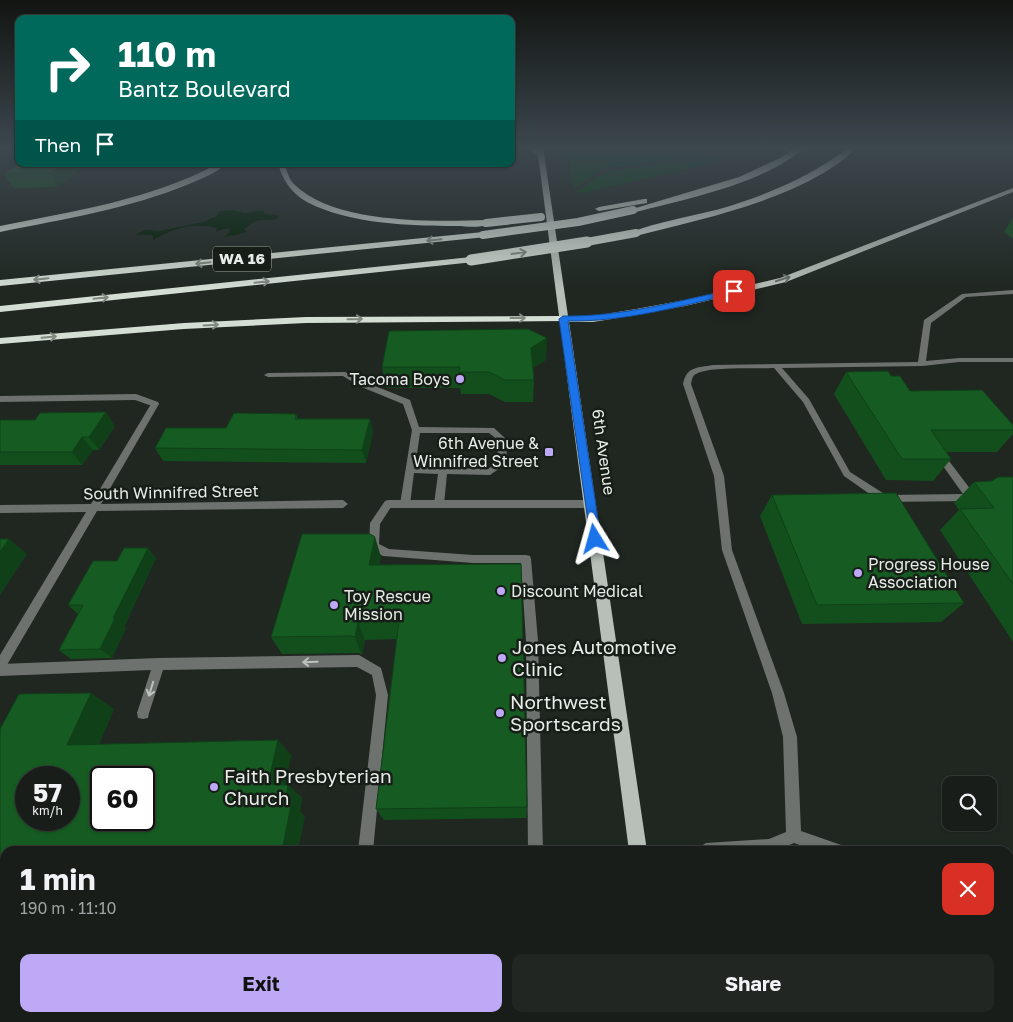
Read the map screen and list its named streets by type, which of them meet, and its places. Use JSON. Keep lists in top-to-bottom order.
{
  "streets": {
    "highway": ["WA 16"],
    "main road": ["6th Avenue"],
    "street": ["South Winnifred Street"]
  },
  "places": {
    "other": [
      "Tacoma Boys",
      "Progress House Association",
      "Discount Medical",
      "Toy Rescue Mission",
      "Jones Automotive Clinic",
      "Northwest Sportscards",
      "Faith Presbyterian Church"
    ],
    "transit": ["6th Avenue & Winnifred Street"]
  },
  "page": {
    "turn": ["110 m", "Bantz Boulevard"],
    "then": "Then",
    "speed": "57 km/h",
    "limit": "60",
    "heading": ["1 min", "190 m · 11:10"],
    "buttons": ["Exit", "Share"]
  }
}
